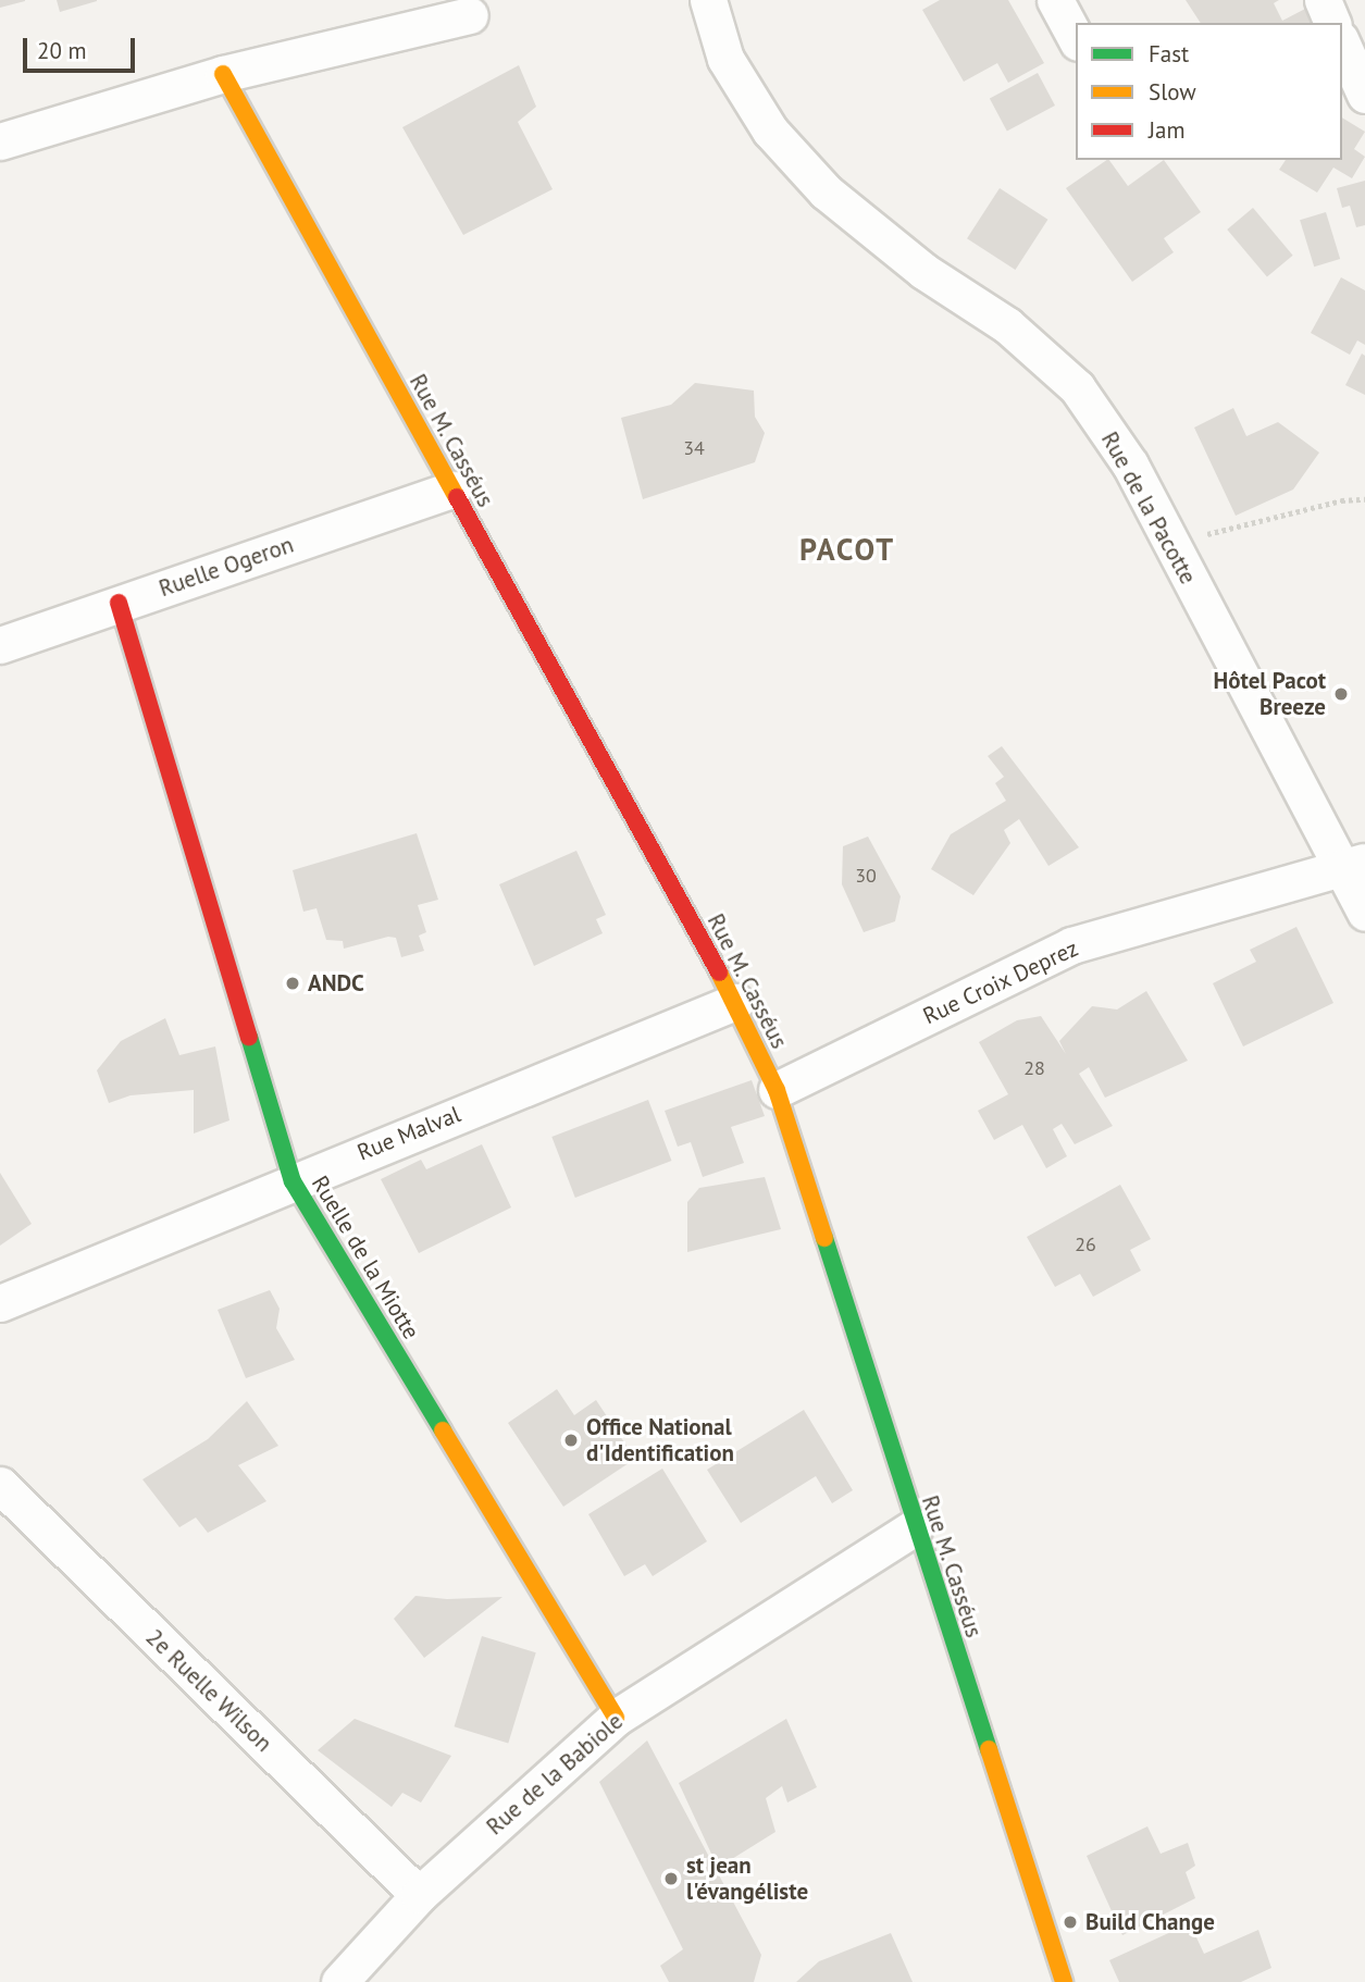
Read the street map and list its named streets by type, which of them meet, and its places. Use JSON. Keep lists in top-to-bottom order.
{
  "streets": {
    "street": [
      "Rue M. Casséus",
      "Rue de la Pacotte",
      "Ruelle Ogeron",
      "Rue Croix Deprez",
      "Rue Malval",
      "Ruelle de la Miotte",
      "2e Ruelle Wilson",
      "Rue de la Babiole"
    ]
  },
  "crossings": [
    ["Rue M. Casséus", "Ruelle Ogeron"],
    ["Rue M. Casséus", "Rue Croix Deprez"],
    ["Rue M. Casséus", "Rue Malval"],
    ["Rue M. Casséus", "Rue de la Babiole"],
    ["Rue de la Pacotte", "Rue Croix Deprez"],
    ["Ruelle Ogeron", "Ruelle de la Miotte"],
    ["Rue Malval", "Ruelle de la Miotte"],
    ["Ruelle de la Miotte", "Rue de la Babiole"],
    ["2e Ruelle Wilson", "Rue de la Babiole"]
  ],
  "districts": ["PACOT"],
  "places": [
    "Hôtel Pacot Breeze",
    "ANDC",
    "Office National d'Identification",
    "st jean l'évangéliste",
    "Build Change"
  ],
  "house_numbers": [
    "34",
    "30",
    "28",
    "26"
  ],
  "legend": ["Fast", "Slow", "Jam"],
  "scale_bar": "20 m"
}
